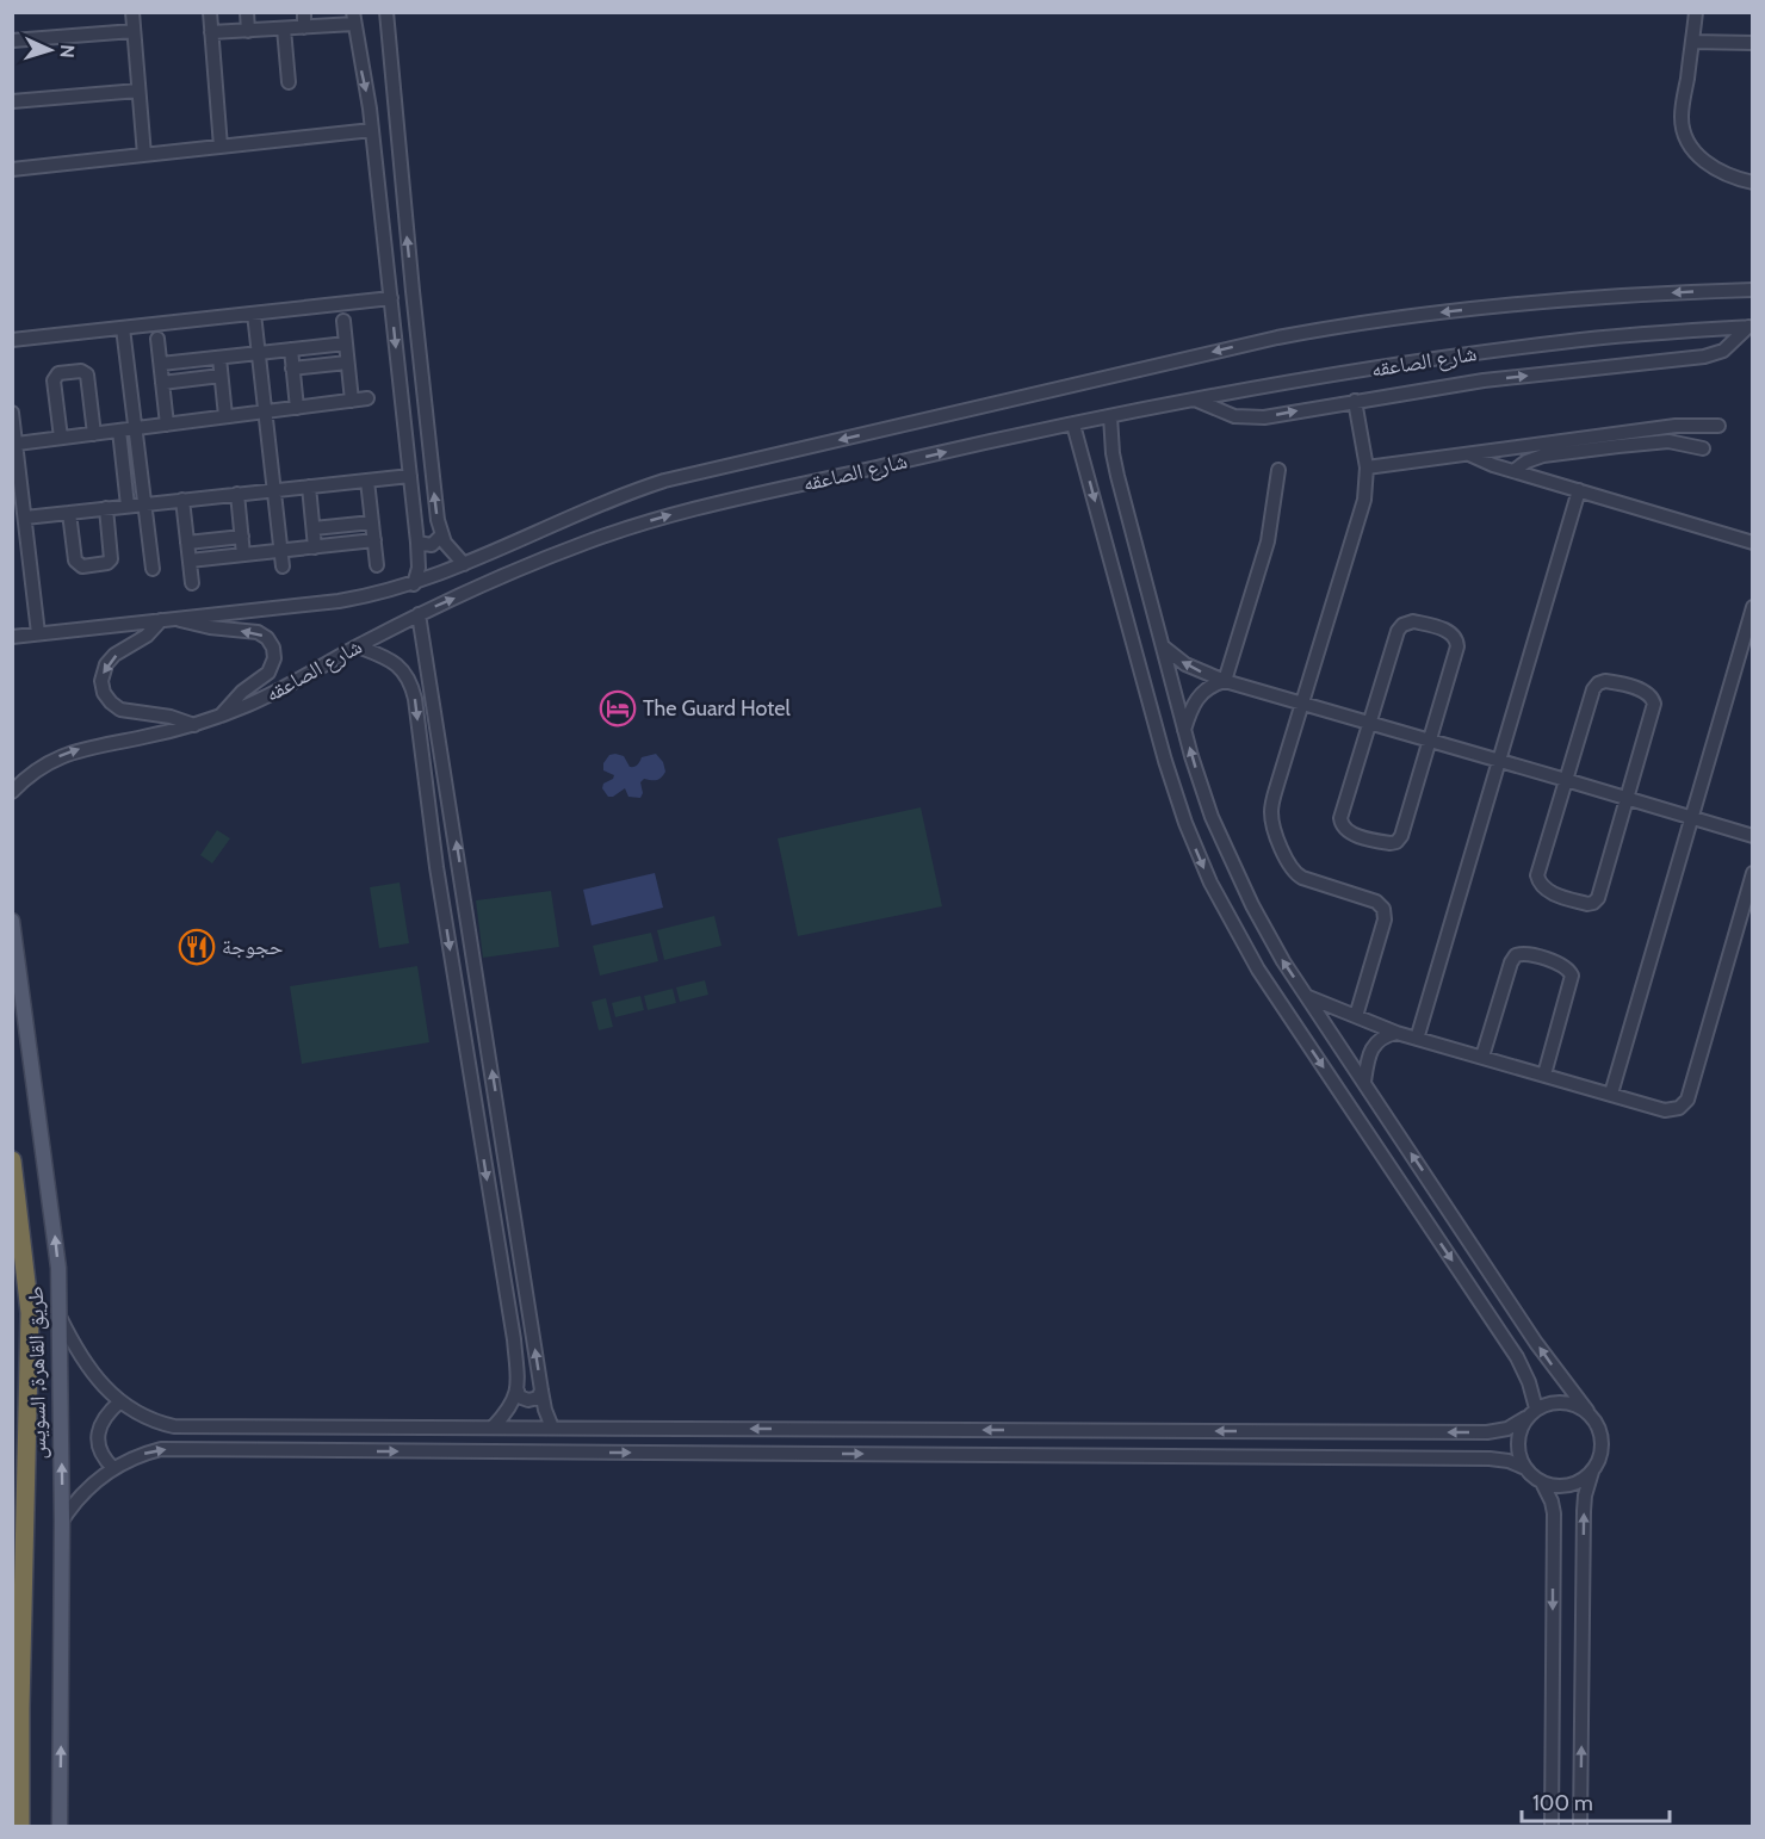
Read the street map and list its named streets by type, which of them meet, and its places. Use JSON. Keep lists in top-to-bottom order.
{
  "streets": {
    "highway": ["طريق القاهرة, السويس"],
    "street": ["شارع الصاعقه"]
  },
  "one_way": ["طريق القاهرة, السويس"],
  "places": {
    "hotel": ["The Guard Hotel"],
    "restaurant": ["حجوجة"]
  },
  "scale_bar": "100 m",
  "north": "right"
}
